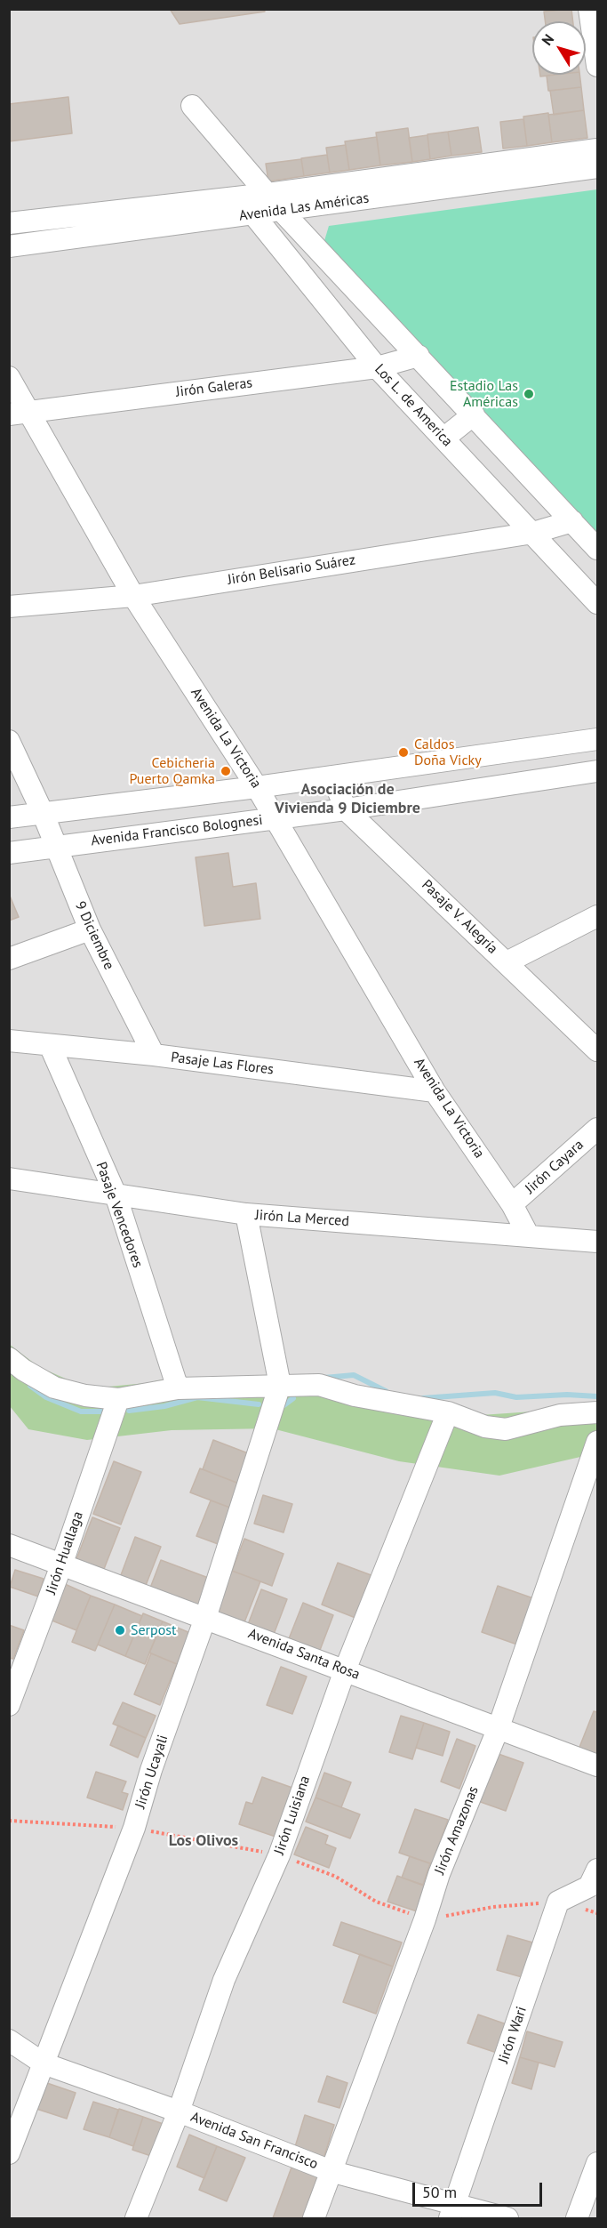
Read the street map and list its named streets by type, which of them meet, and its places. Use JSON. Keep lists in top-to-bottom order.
{
  "streets": {
    "street": [
      "Avenida Las Américas",
      "Jirón Galeras",
      "Los L. de America",
      "Jirón Belisario Suárez",
      "Avenida La Victoria",
      "Avenida Francisco Bolognesi",
      "Pasaje V. Alegría",
      "9 Diciembre",
      "Pasaje Las Flores",
      "Jirón Cayara",
      "Pasaje Vencedores",
      "Jirón La Merced",
      "Jirón Huallaga",
      "Avenida Santa Rosa",
      "Jirón Ucayali",
      "Jirón Luisiana",
      "Jirón Amazonas",
      "Jirón Wari",
      "Avenida San Francisco"
    ]
  },
  "crossings": [
    ["Avenida Las Américas", "Los L. de America"],
    ["Jirón Galeras", "Los L. de America"],
    ["Jirón Galeras", "Avenida La Victoria"],
    ["Los L. de America", "Jirón Belisario Suárez"],
    ["Jirón Belisario Suárez", "Avenida La Victoria"],
    ["Avenida La Victoria", "Avenida Francisco Bolognesi"],
    ["Avenida La Victoria", "Pasaje Las Flores"],
    ["Avenida La Victoria", "Jirón Cayara"],
    ["Avenida La Victoria", "Jirón La Merced"],
    ["Avenida Francisco Bolognesi", "Pasaje V. Alegría"],
    ["Avenida Francisco Bolognesi", "9 Diciembre"],
    ["9 Diciembre", "Pasaje Las Flores"],
    ["Pasaje Las Flores", "Pasaje Vencedores"],
    ["Pasaje Vencedores", "Jirón La Merced"],
    ["Jirón Huallaga", "Avenida Santa Rosa"],
    ["Avenida Santa Rosa", "Jirón Ucayali"],
    ["Avenida Santa Rosa", "Jirón Luisiana"],
    ["Avenida Santa Rosa", "Jirón Amazonas"],
    ["Jirón Ucayali", "Avenida San Francisco"],
    ["Jirón Luisiana", "Avenida San Francisco"],
    ["Jirón Amazonas", "Avenida San Francisco"],
    ["Jirón Wari", "Avenida San Francisco"]
  ],
  "districts": ["Asociación de Vivienda 9 Diciembre", "Los Olivos"],
  "places": [
    "Estadio Las Américas",
    "Caldos Doña Vicky",
    "Cebicheria Puerto Qamka",
    "Serpost"
  ],
  "scale_bar": "50 m",
  "north": "top left"
}
